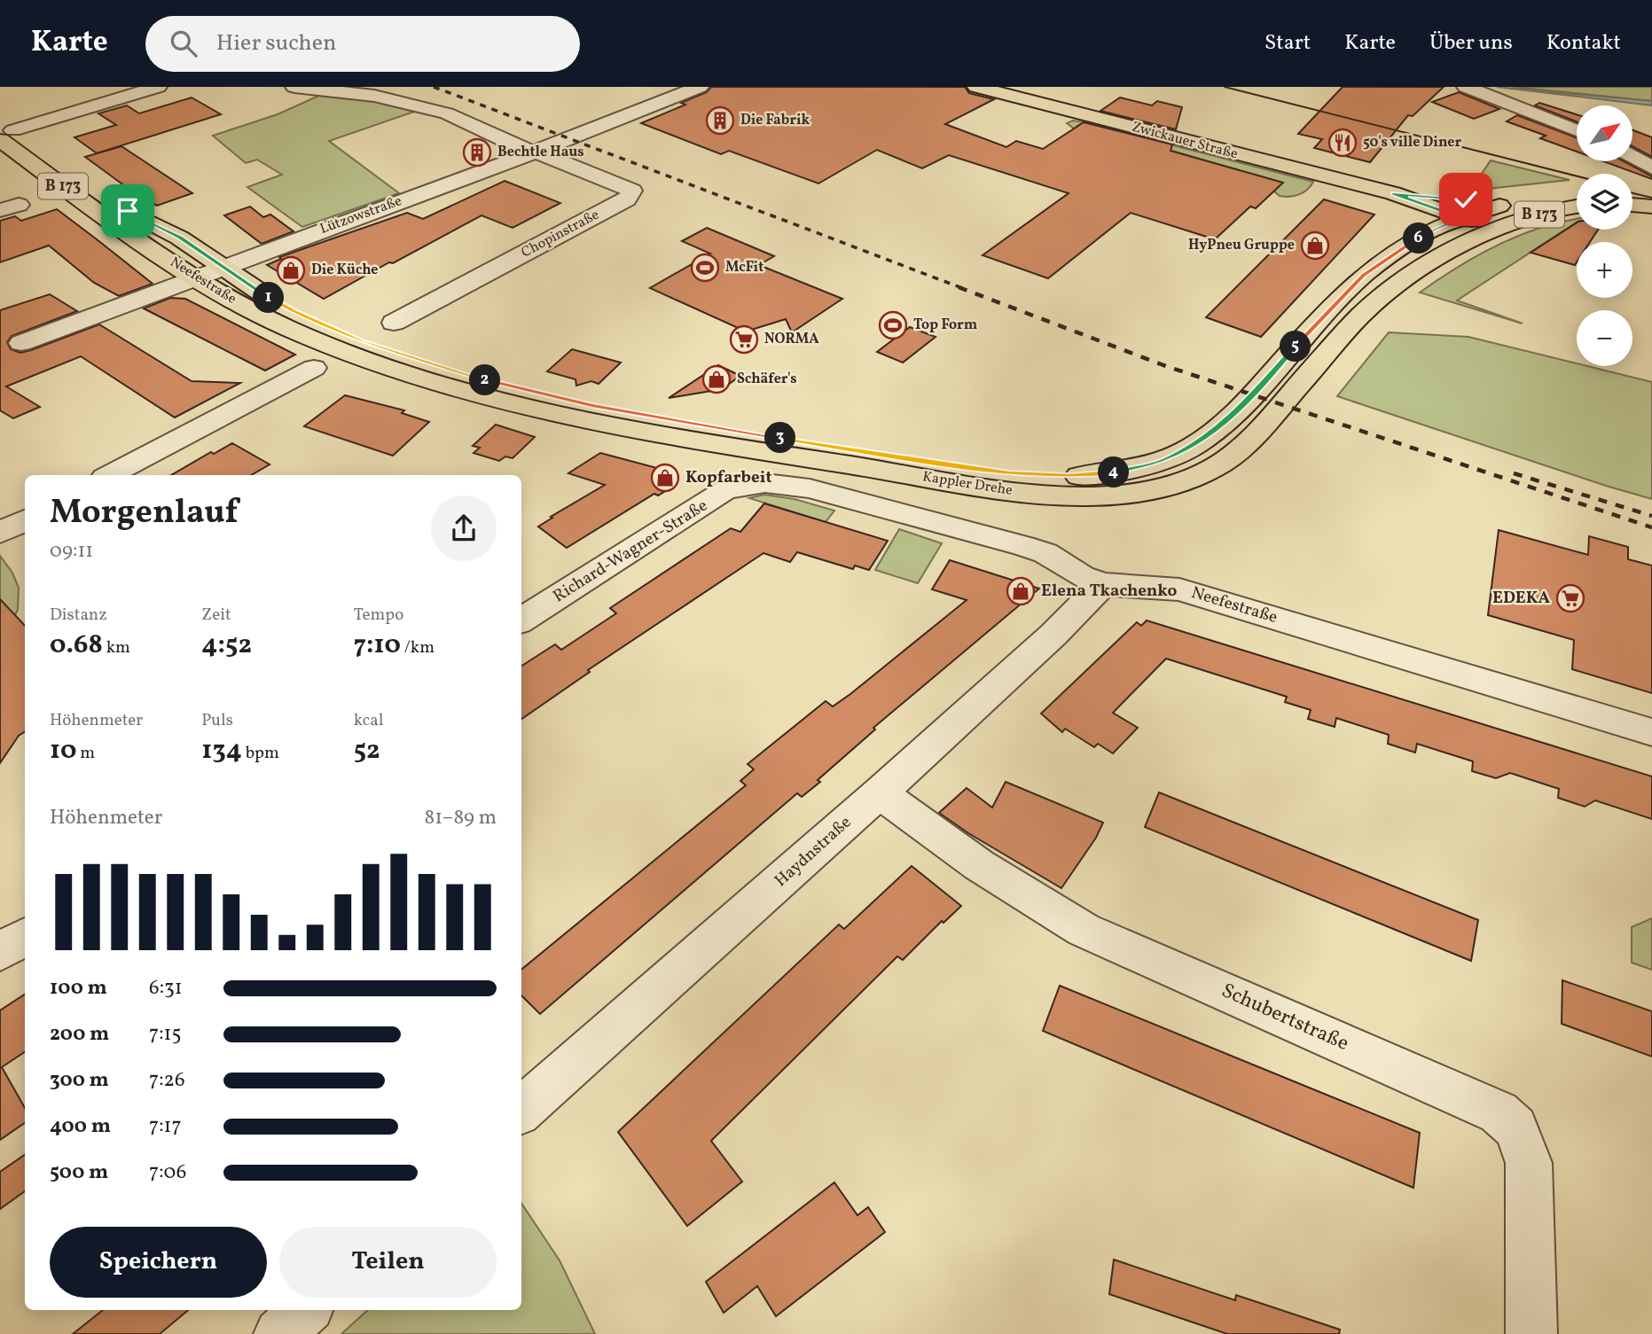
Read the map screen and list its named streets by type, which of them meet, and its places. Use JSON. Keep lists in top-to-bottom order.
{
  "streets": {
    "main road": [
      "Zwickauer Straße",
      "B 173",
      "Neefestraße",
      "Kappler Drehe"
    ],
    "street": [
      "Lützowstraße",
      "Chopinstraße",
      "Richard-Wagner-Straße",
      "Haydnstraße",
      "Schubertstraße"
    ]
  },
  "crossings": [
    ["Zwickauer Straße", "B 173"],
    ["Zwickauer Straße", "Kappler Drehe"],
    ["B 173", "Kappler Drehe"],
    ["Lützowstraße", "Chopinstraße"],
    ["Lützowstraße", "Neefestraße"],
    ["Neefestraße", "Kappler Drehe"],
    ["Neefestraße", "Richard-Wagner-Straße"],
    ["Neefestraße", "Haydnstraße"],
    ["Haydnstraße", "Schubertstraße"]
  ],
  "places": {
    "building": ["Die Fabrik", "Bechtle Haus"],
    "restaurant": ["50's ville Diner"],
    "shop": [
      "HyPneu Gruppe",
      "Die Küche",
      "Schäfer's",
      "Kopfarbeit",
      "Elena Tkachenko"
    ],
    "sports": ["McFit", "Top Form"],
    "supermarket": ["NORMA", "EDEKA"]
  },
  "north": "top right",
  "page": {
    "header": "Karte",
    "search": "Hier suchen",
    "nav": [
      "Start",
      "Karte",
      "Über uns",
      "Kontakt"
    ],
    "map_buttons": ["+", "−"],
    "pins": [
      "6",
      "1",
      "5",
      "2",
      "3",
      "4"
    ],
    "heading": ["Morgenlauf", "09:11"],
    "stats": [
      ["Distanz", "0.68 km"],
      ["Zeit", "4:52"],
      ["Tempo", "7:10 /km"],
      ["Höhenmeter", "10 m"],
      ["Puls", "134 bpm"],
      ["kcal", "52"]
    ],
    "chart": ["Höhenmeter", "81–89 m"],
    "list": [
      {
        "name": "100 m",
        "note": "6:31"
      },
      {
        "name": "200 m",
        "note": "7:15"
      },
      {
        "name": "300 m",
        "note": "7:26"
      },
      {
        "name": "400 m",
        "note": "7:17"
      },
      {
        "name": "500 m",
        "note": "7:06"
      }
    ],
    "buttons": ["Speichern", "Teilen"]
  }
}
